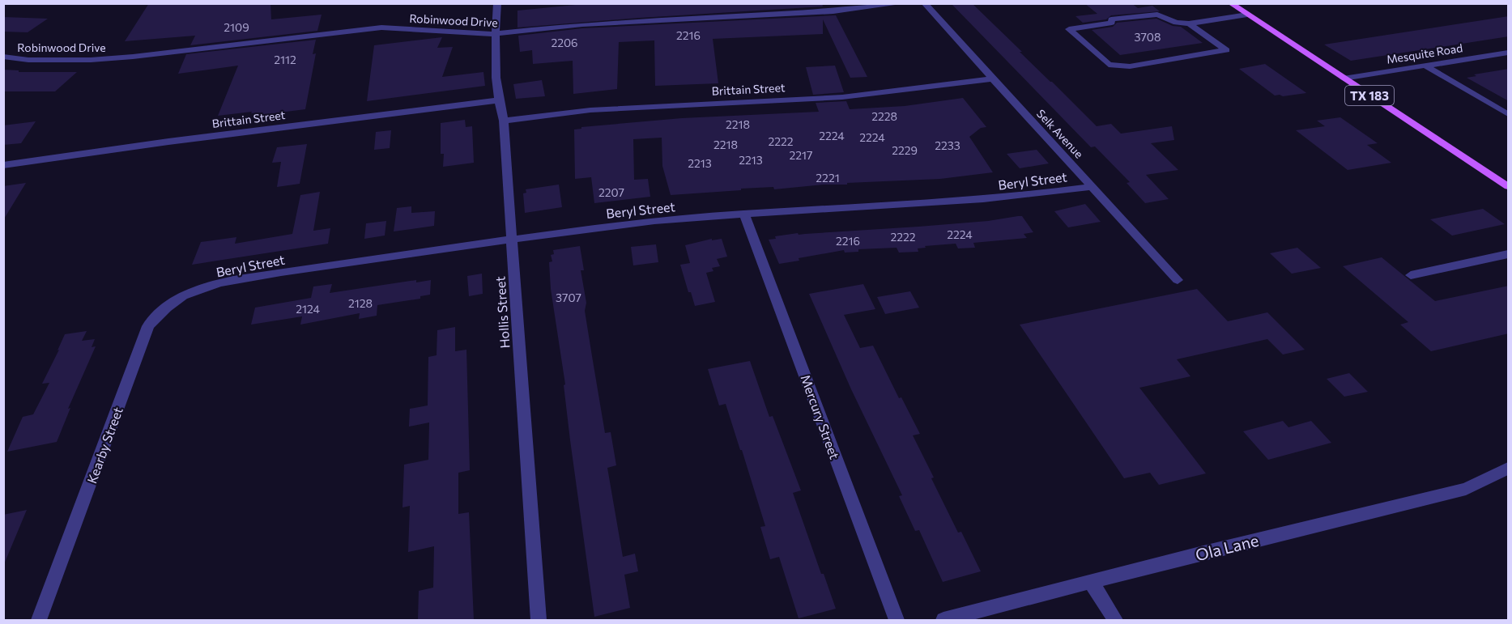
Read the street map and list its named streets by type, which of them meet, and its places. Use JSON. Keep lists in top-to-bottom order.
{
  "streets": {
    "main road": ["TX 183"],
    "street": [
      "Robinwood Drive",
      "Mesquite Road",
      "Brittain Street",
      "Selk Avenue",
      "Beryl Street",
      "Hollis Street",
      "Mercury Street",
      "Kearby Street",
      "Ola Lane"
    ]
  },
  "crossings": [
    ["Robinwood Drive", "Hollis Street"],
    ["Mesquite Road", "TX 183"],
    ["Brittain Street", "Selk Avenue"],
    ["Brittain Street", "Hollis Street"],
    ["Selk Avenue", "Beryl Street"],
    ["Beryl Street", "Hollis Street"],
    ["Beryl Street", "Mercury Street"],
    ["Beryl Street", "Kearby Street"]
  ],
  "house_numbers": [
    "2109",
    "2216",
    "3708",
    "2206",
    "2112",
    "2228",
    "2218",
    "2224",
    "2224",
    "2222",
    "2218",
    "2233",
    "2229",
    "2217",
    "2213",
    "2213",
    "2221",
    "2207",
    "2224",
    "2222",
    "2216",
    "3707",
    "2128",
    "2124"
  ]
}
